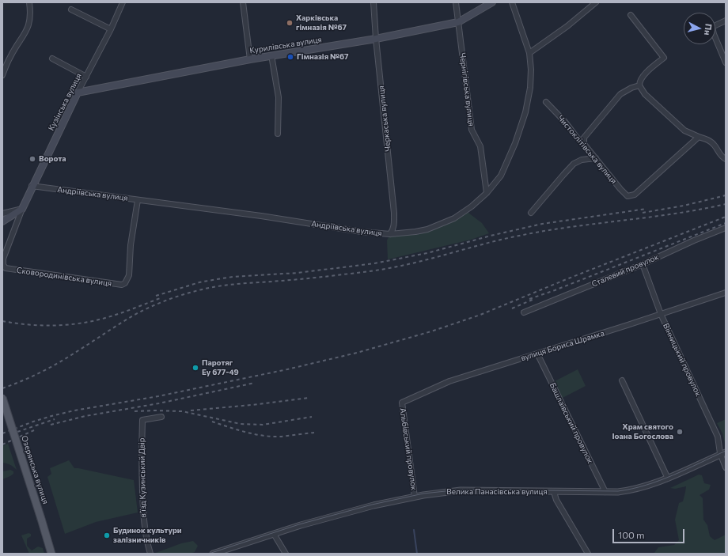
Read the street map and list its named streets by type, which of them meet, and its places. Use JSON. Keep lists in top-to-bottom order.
{
  "streets": {
    "main road": ["Курилівська вулиця", "Кузінська вулиця", "Озерянська вулиця"],
    "street": [
      "Чернігівська вулиця",
      "Черкаська вулиця",
      "Чистоклітівська вулиця",
      "Андріївська вулиця",
      "Сталевий провулок",
      "Сковородинівська вулиця",
      "вулиця Бориса Шрамка",
      "Вінницький провулок",
      "Башлаївський провулок",
      "Альбівський провулок",
      "в’їзд Кузинський Двір",
      "Велика Панасівська вулиця"
    ]
  },
  "crossings": [
    ["Курилівська вулиця", "Чернігівська вулиця"],
    ["Курилівська вулиця", "Кузінська вулиця"],
    ["Курилівська вулиця", "Черкаська вулиця"],
    ["Чернігівська вулиця", "Андріївська вулиця"],
    ["Кузінська вулиця", "Андріївська вулиця"],
    ["Кузінська вулиця", "Сковородинівська вулиця"],
    ["Черкаська вулиця", "Андріївська вулиця"],
    ["Андріївська вулиця", "Сковородинівська вулиця"],
    ["Сталевий провулок", "Вінницький провулок"],
    ["вулиця Бориса Шрамка", "Вінницький провулок"],
    ["вулиця Бориса Шрамка", "Башлаївський провулок"],
    ["вулиця Бориса Шрамка", "Альбівський провулок"],
    ["Вінницький провулок", "Велика Панасівська вулиця"],
    ["Башлаївський провулок", "Велика Панасівська вулиця"],
    ["Альбівський провулок", "Велика Панасівська вулиця"]
  ],
  "places": [
    "Харківська гімназія №67",
    "Гімназія №67",
    "Ворота",
    "Паротяг Еу 677-49",
    "Храм святого Іоана Богослова",
    "Будинок культури залізничників"
  ],
  "scale_bar": "100 m",
  "north": "right"
}
